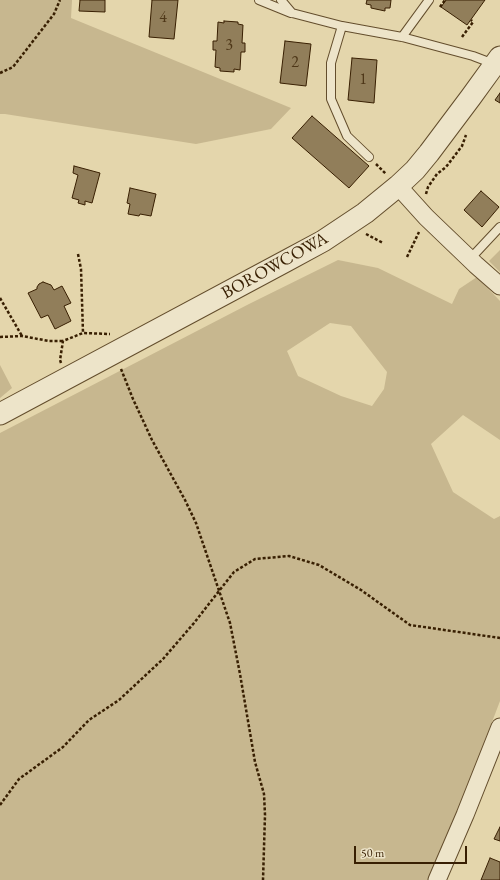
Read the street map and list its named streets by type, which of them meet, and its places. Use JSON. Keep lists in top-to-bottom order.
{
  "streets": {
    "street": ["BOROWCOWA"]
  },
  "house_numbers": [
    "4",
    "3",
    "2",
    "1"
  ],
  "scale_bar": "50 m"
}
